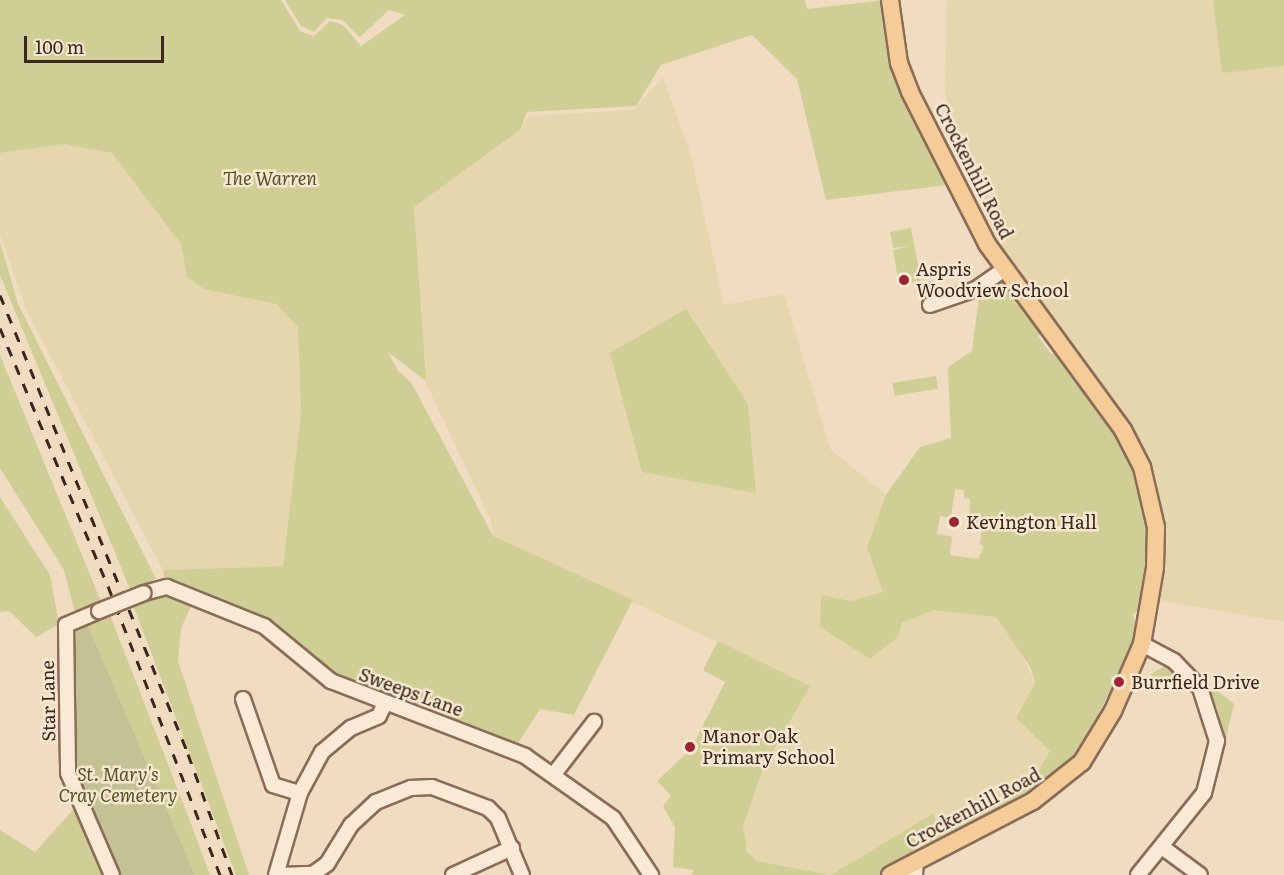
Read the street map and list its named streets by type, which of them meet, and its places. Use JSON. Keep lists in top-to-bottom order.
{
  "streets": {
    "main road": ["Crockenhill Road"],
    "street": ["Sweeps Lane", "Star Lane"]
  },
  "crossings": [
    ["Sweeps Lane", "Star Lane"]
  ],
  "parks": ["The Warren", "St. Mary's Cray Cemetery"],
  "places": [
    "Aspris Woodview School",
    "Kevington Hall",
    "Burrfield Drive",
    "Manor Oak Primary School"
  ],
  "scale_bar": "100 m"
}
